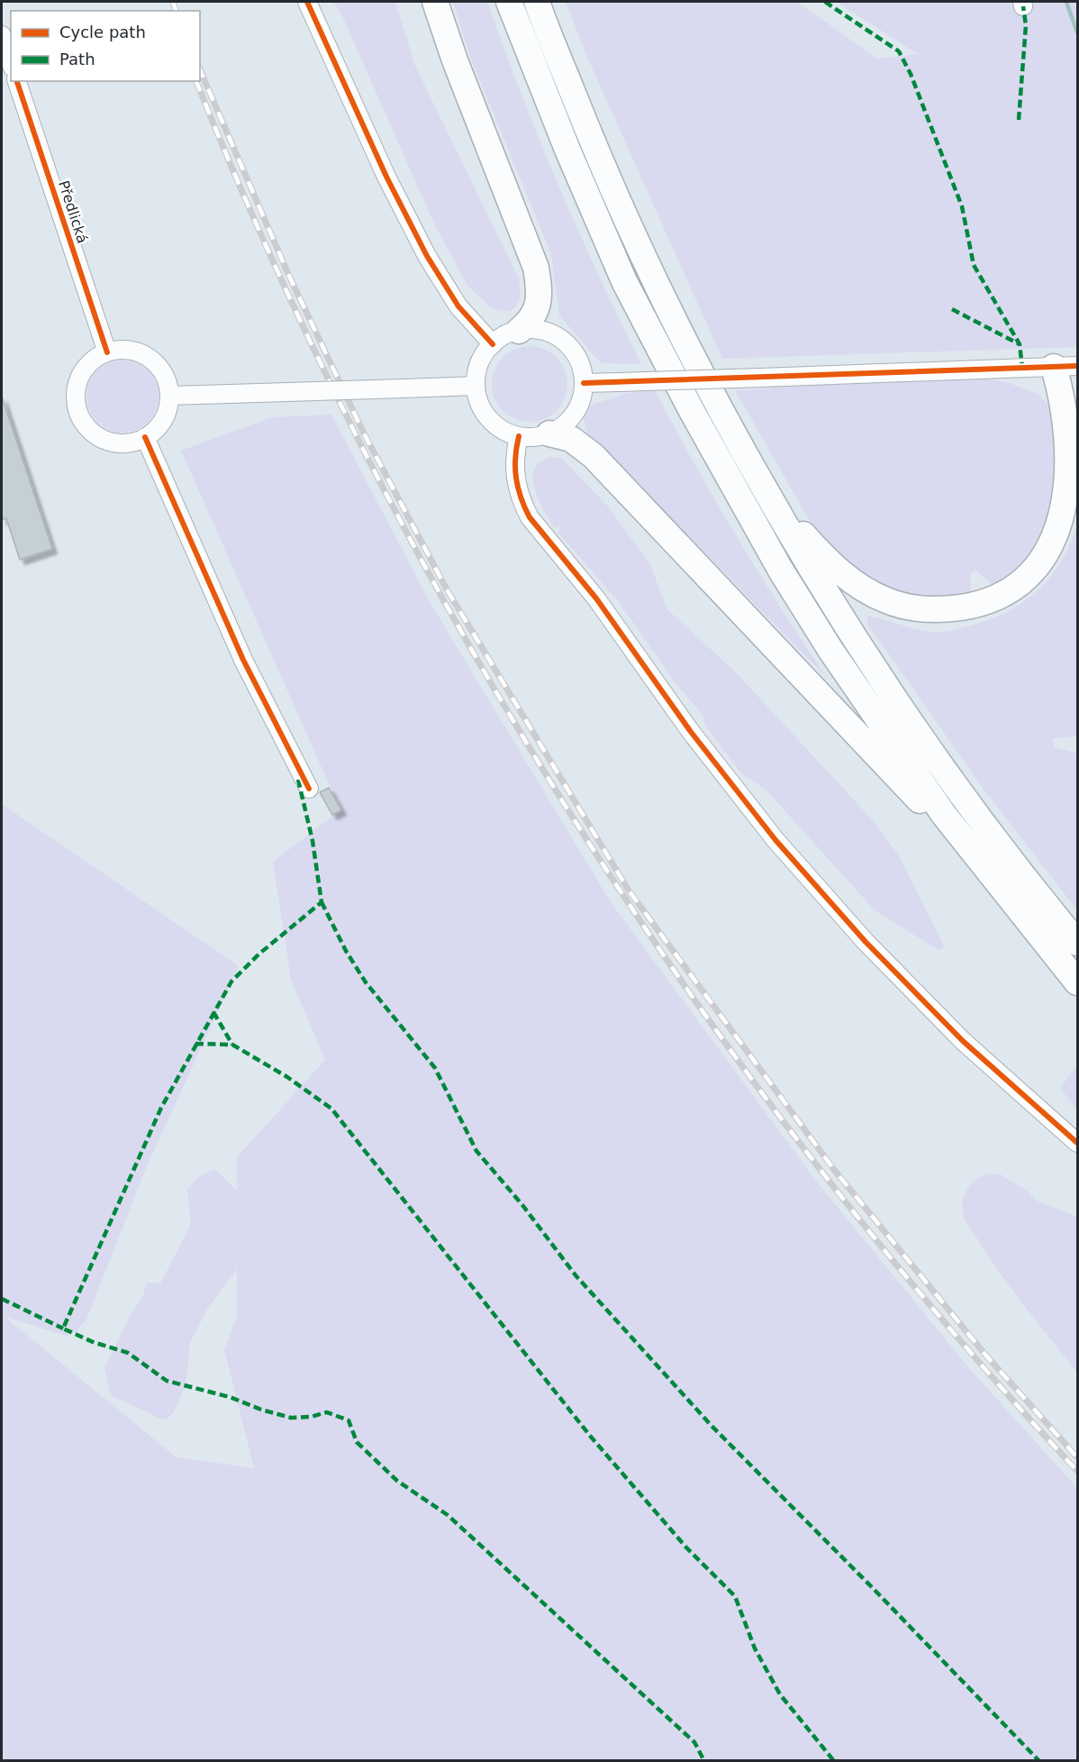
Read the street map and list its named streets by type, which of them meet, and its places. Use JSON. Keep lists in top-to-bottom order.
{
  "streets": {
    "street": ["Předlická"]
  },
  "legend": ["Cycle path", "Path"]
}
